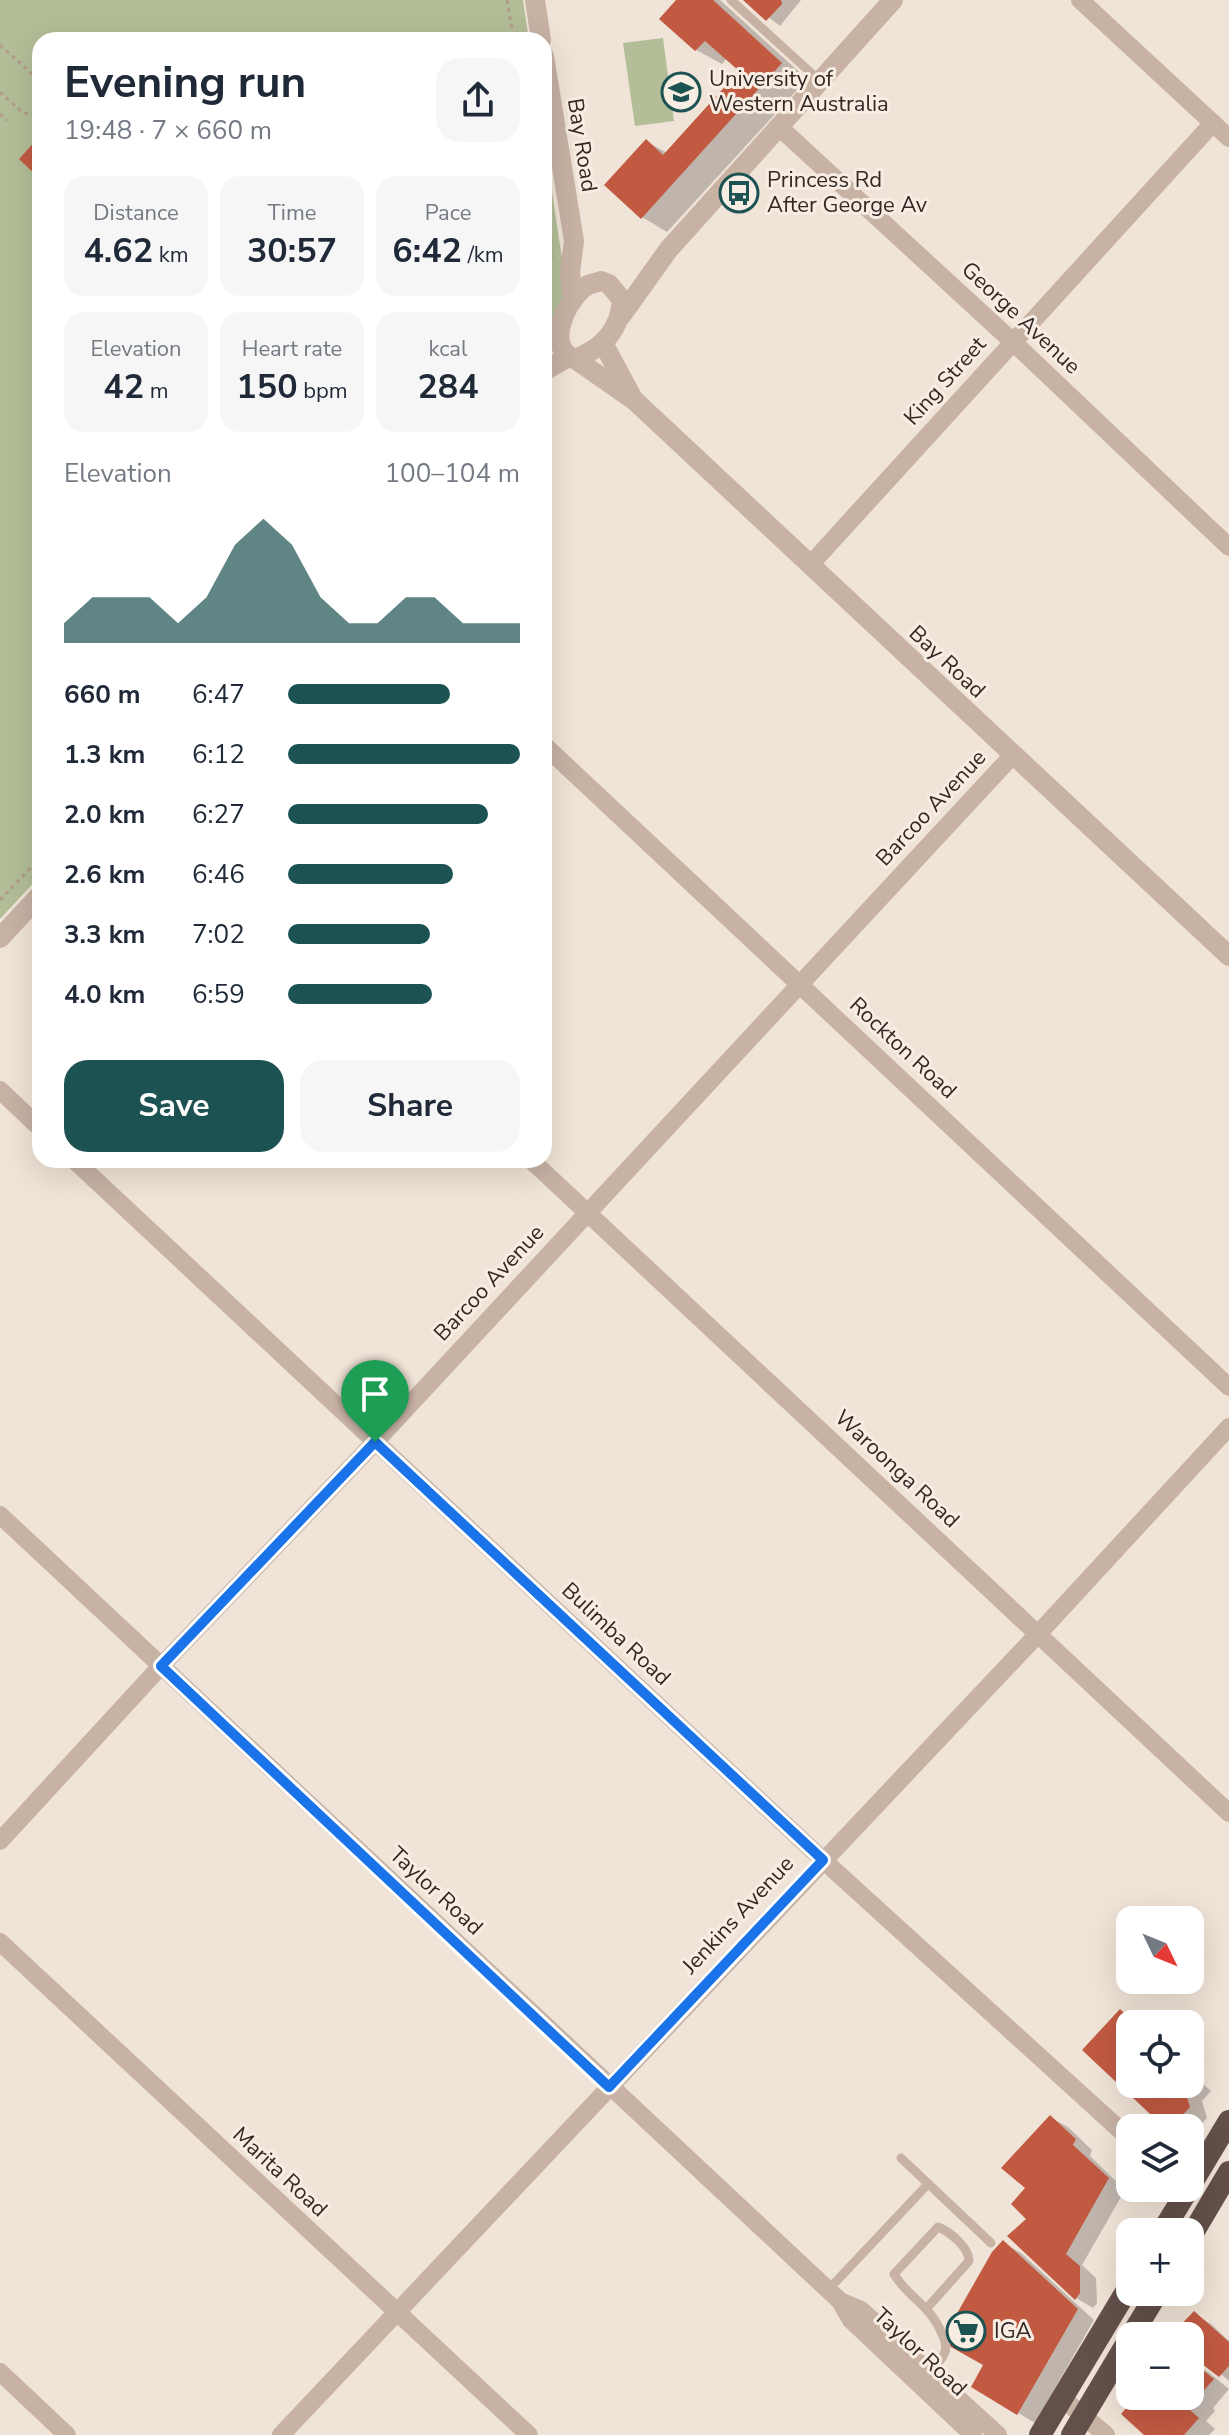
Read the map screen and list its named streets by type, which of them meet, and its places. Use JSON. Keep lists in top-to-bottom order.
{
  "streets": {
    "street": [
      "Bay Road",
      "George Avenue",
      "King Street",
      "Barcoo Avenue",
      "Rockton Road",
      "Waroonga Road",
      "Bulimba Road",
      "Taylor Road",
      "Jenkins Avenue",
      "Marita Road"
    ]
  },
  "crossings": [
    ["Bay Road", "King Street"],
    ["Bay Road", "Barcoo Avenue"],
    ["George Avenue", "King Street"],
    ["Barcoo Avenue", "Rockton Road"],
    ["Barcoo Avenue", "Waroonga Road"],
    ["Barcoo Avenue", "Bulimba Road"],
    ["Barcoo Avenue", "Taylor Road"],
    ["Waroonga Road", "Jenkins Avenue"],
    ["Bulimba Road", "Jenkins Avenue"],
    ["Taylor Road", "Jenkins Avenue"],
    ["Jenkins Avenue", "Marita Road"]
  ],
  "places": {
    "school or university": ["University of Western Australia"],
    "bus stop": ["Princess Rd After George Av"],
    "supermarket": ["IGA"]
  },
  "north": "bottom right",
  "page": {
    "heading": ["Evening run", "19:48 · 7 × 660 m"],
    "stats": [
      ["Distance", "4.62 km"],
      ["Time", "30:57"],
      ["Pace", "6:42 /km"],
      ["Elevation", "42 m"],
      ["Heart rate", "150 bpm"],
      ["kcal", "284"]
    ],
    "chart": ["Elevation", "100–104 m"],
    "list": [
      {
        "name": "660 m",
        "note": "6:47"
      },
      {
        "name": "1.3 km",
        "note": "6:12"
      },
      {
        "name": "2.0 km",
        "note": "6:27"
      },
      {
        "name": "2.6 km",
        "note": "6:46"
      },
      {
        "name": "3.3 km",
        "note": "7:02"
      },
      {
        "name": "4.0 km",
        "note": "6:59"
      }
    ],
    "buttons": ["Save", "Share"],
    "map_buttons": ["+", "−"]
  }
}
